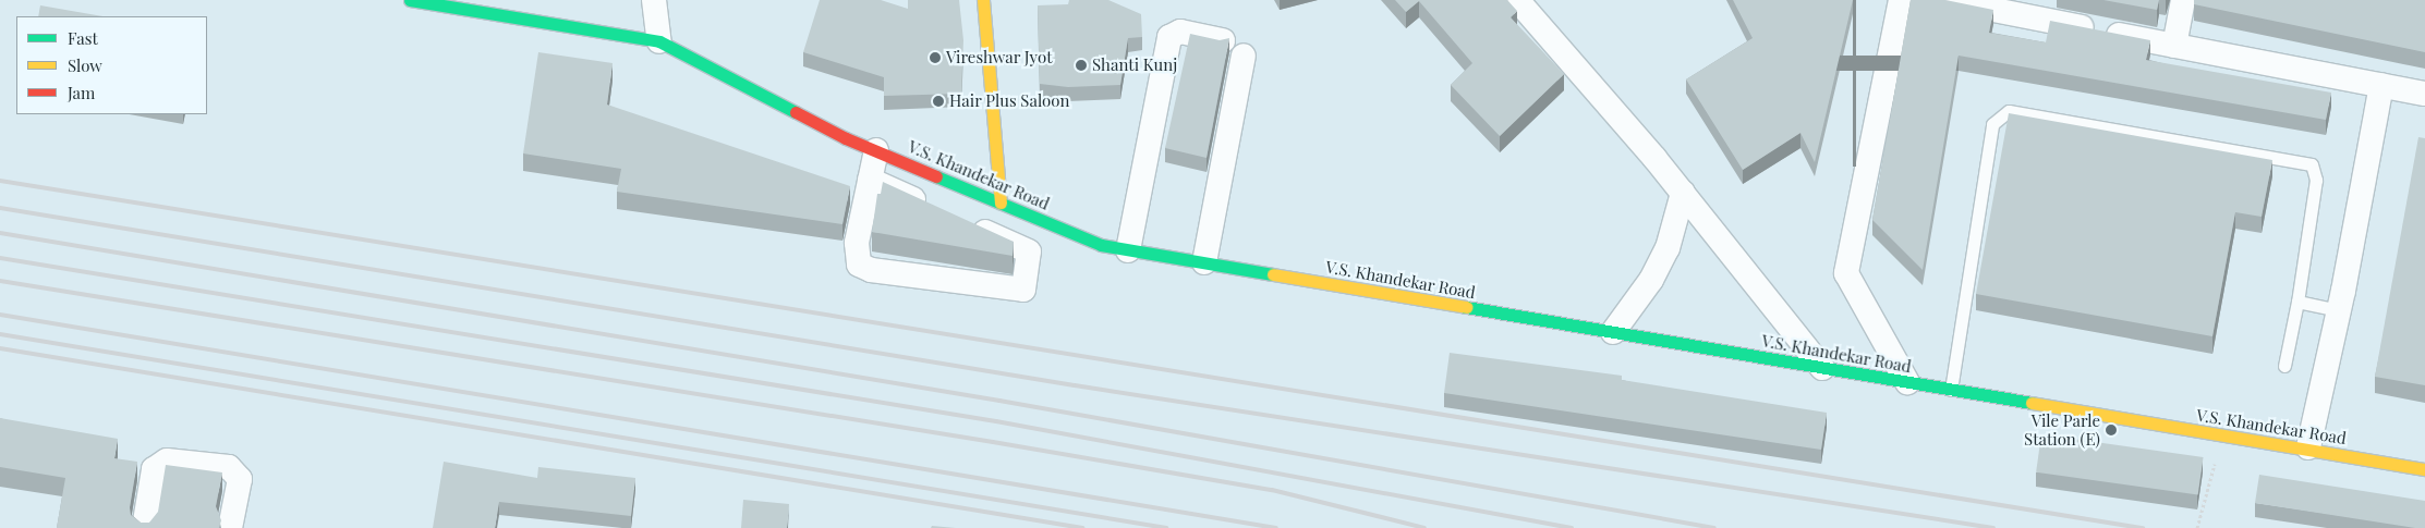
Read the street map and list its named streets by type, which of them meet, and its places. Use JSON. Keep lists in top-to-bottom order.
{
  "streets": {
    "street": ["V.S. Khandekar Road"]
  },
  "places": [
    "Vireshwar Jyot",
    "Shanti Kunj",
    "Hair Plus Saloon",
    "Vile Parle Station (E)"
  ],
  "legend": ["Fast", "Slow", "Jam"]
}
